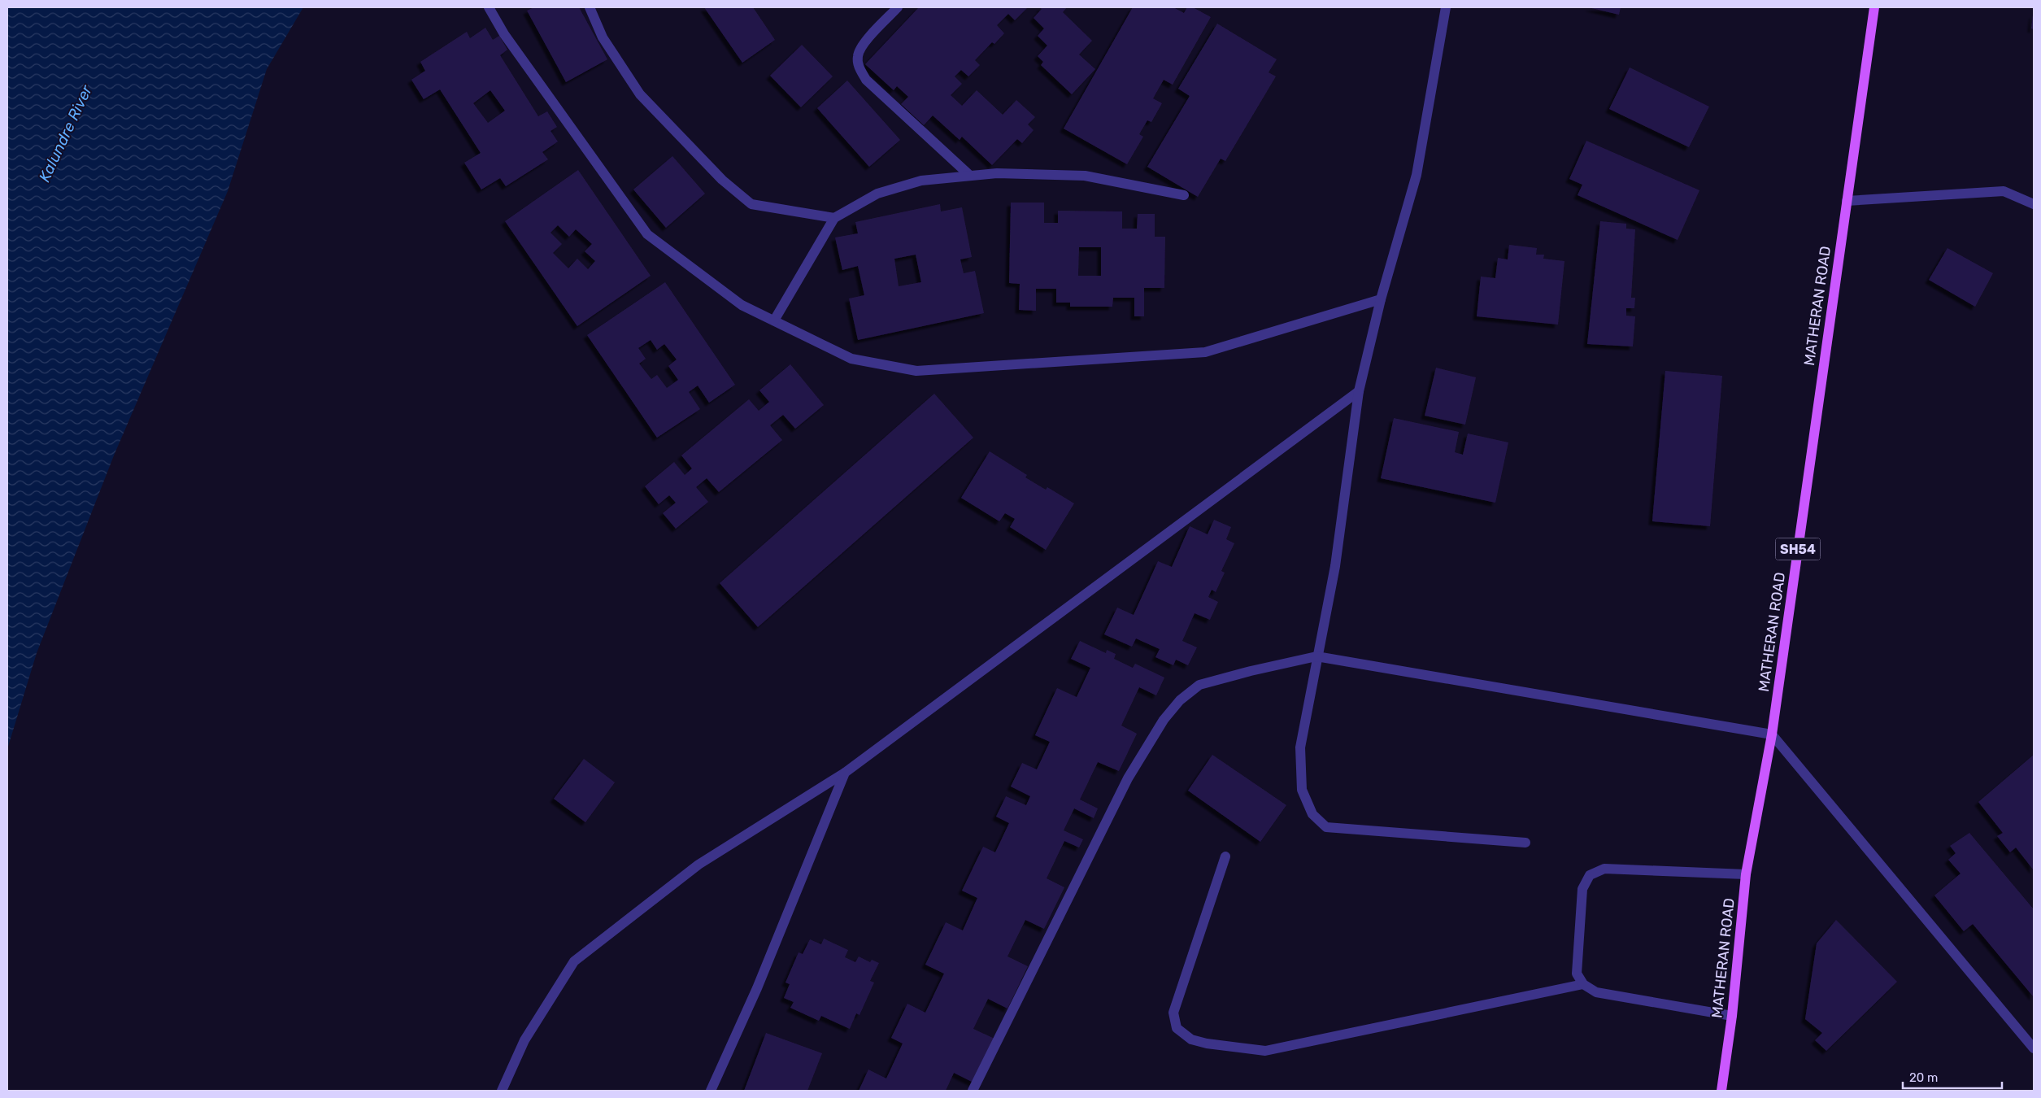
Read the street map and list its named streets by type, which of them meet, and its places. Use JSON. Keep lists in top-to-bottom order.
{
  "streets": {
    "main road": ["MATHERAN ROAD", "SH54"]
  },
  "water": ["Kalundre River"],
  "scale_bar": "20 m"
}
